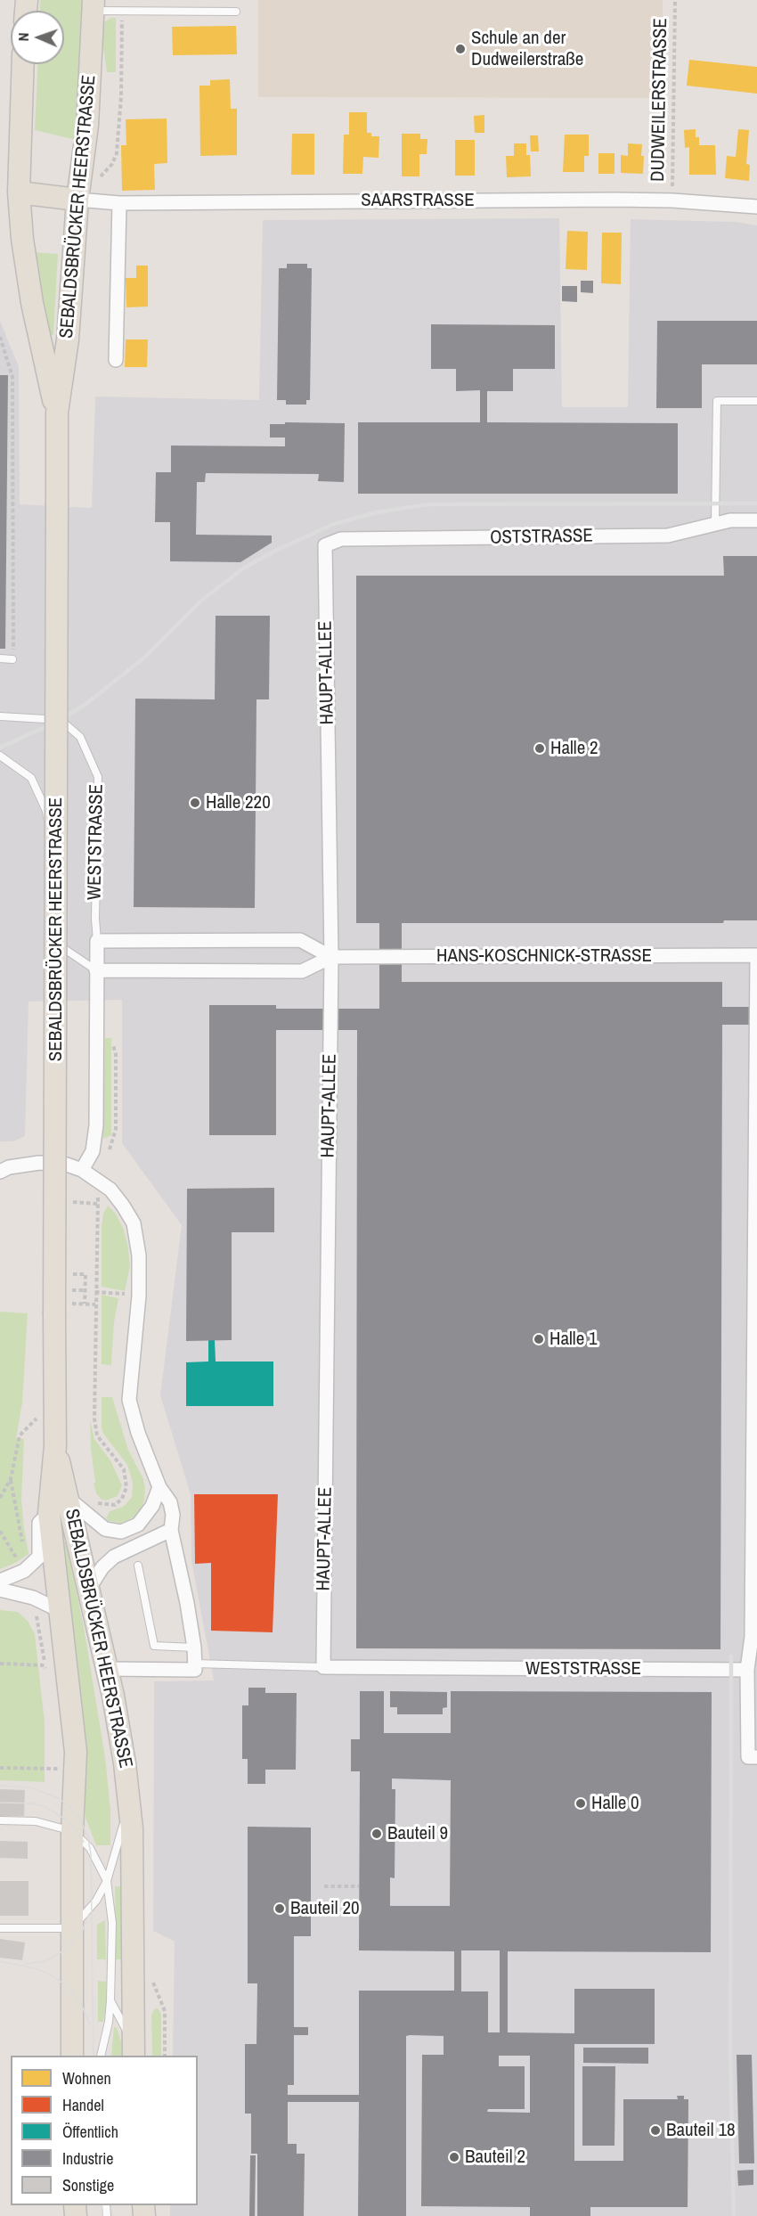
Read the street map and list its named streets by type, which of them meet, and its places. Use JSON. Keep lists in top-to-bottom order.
{
  "streets": {
    "main road": ["SEBALDSBRÜCKER HEERSTRASSE"],
    "street": [
      "SAARSTRASSE",
      "OSTSTRASSE",
      "HAUPT-ALLEE",
      "WESTSTRASSE",
      "HANS-KOSCHNICK-STRASSE"
    ],
    "path": ["DUDWEILERSTRASSE"]
  },
  "crossings": [
    ["DUDWEILERSTRASSE", "SAARSTRASSE"],
    ["SAARSTRASSE", "SEBALDSBRÜCKER HEERSTRASSE"],
    ["OSTSTRASSE", "HAUPT-ALLEE"],
    ["HAUPT-ALLEE", "WESTSTRASSE"],
    ["HAUPT-ALLEE", "HANS-KOSCHNICK-STRASSE"],
    ["WESTSTRASSE", "HANS-KOSCHNICK-STRASSE"]
  ],
  "places": [
    "Schule an der Dudweilerstraße",
    "Halle 2",
    "Halle 220",
    "Halle 1",
    "Halle 0",
    "Bauteil 9",
    "Bauteil 20",
    "Bauteil 18",
    "Bauteil 2"
  ],
  "legend": [
    "Wohnen",
    "Handel",
    "Öffentlich",
    "Industrie",
    "Sonstige"
  ],
  "north": "left"
}
